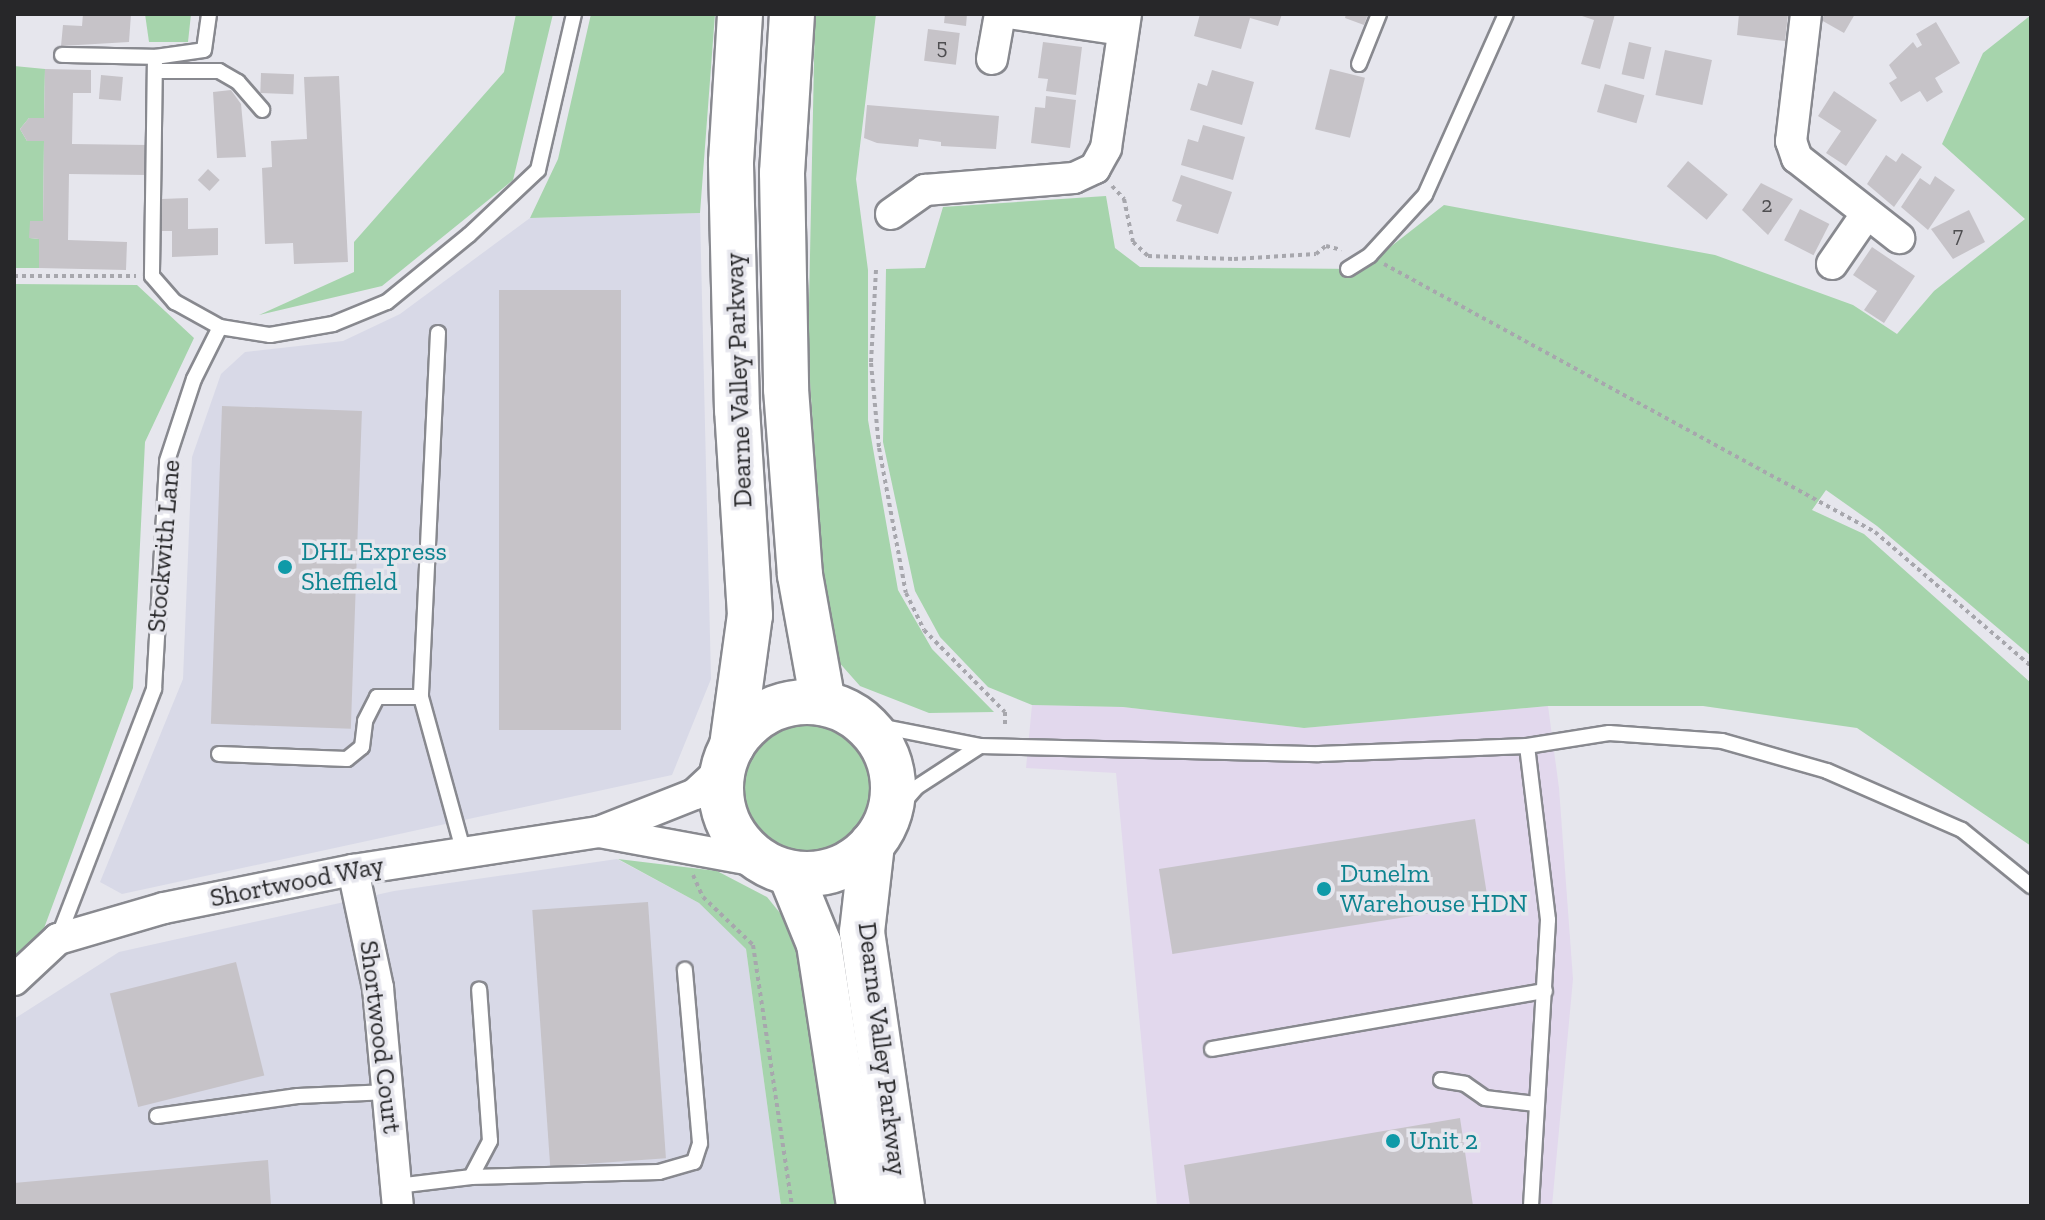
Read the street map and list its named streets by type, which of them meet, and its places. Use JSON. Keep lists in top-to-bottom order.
{
  "streets": {
    "highway": ["Dearne Valley Parkway"],
    "street": ["Shortwood Way", "Shortwood Court"],
    "lane": ["Stockwith Lane"]
  },
  "crossings": [
    ["Dearne Valley Parkway", "Shortwood Way"],
    ["Stockwith Lane", "Shortwood Way"],
    ["Shortwood Way", "Shortwood Court"]
  ],
  "places": ["DHL Express Sheffield", "Dunelm Warehouse HDN", "Unit 2"],
  "house_numbers": ["5", "2", "7"]
}
